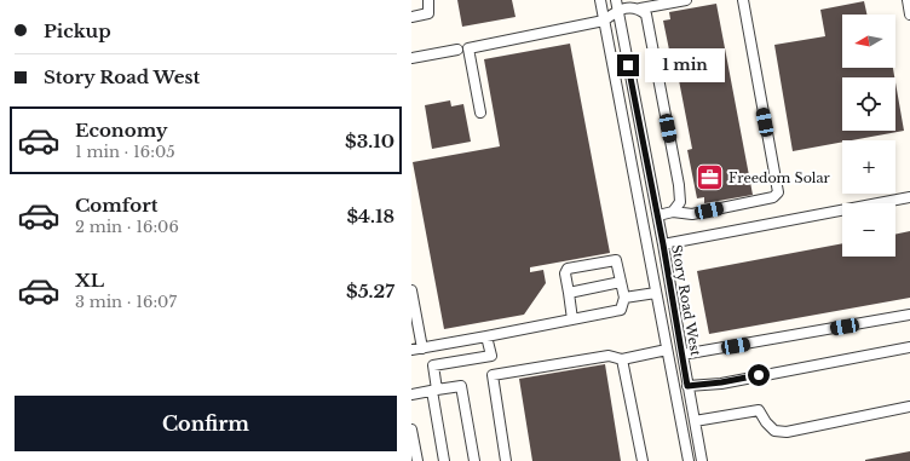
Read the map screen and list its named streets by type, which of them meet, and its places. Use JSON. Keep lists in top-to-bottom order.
{
  "streets": {
    "street": ["Story Road West"]
  },
  "places": {
    "office": ["Freedom Solar"]
  },
  "north": "left",
  "page": {
    "banner": ["Pickup", "Story Road West"],
    "map_buttons": ["+", "−"],
    "bubble": "1 min",
    "list": [
      {
        "name": "Economy",
        "note": "1 min · 16:05",
        "value": "$3.10"
      },
      {
        "name": "Comfort",
        "note": "2 min · 16:06",
        "value": "$4.18"
      },
      {
        "name": "XL",
        "note": "3 min · 16:07",
        "value": "$5.27"
      }
    ],
    "buttons": "Confirm"
  }
}
